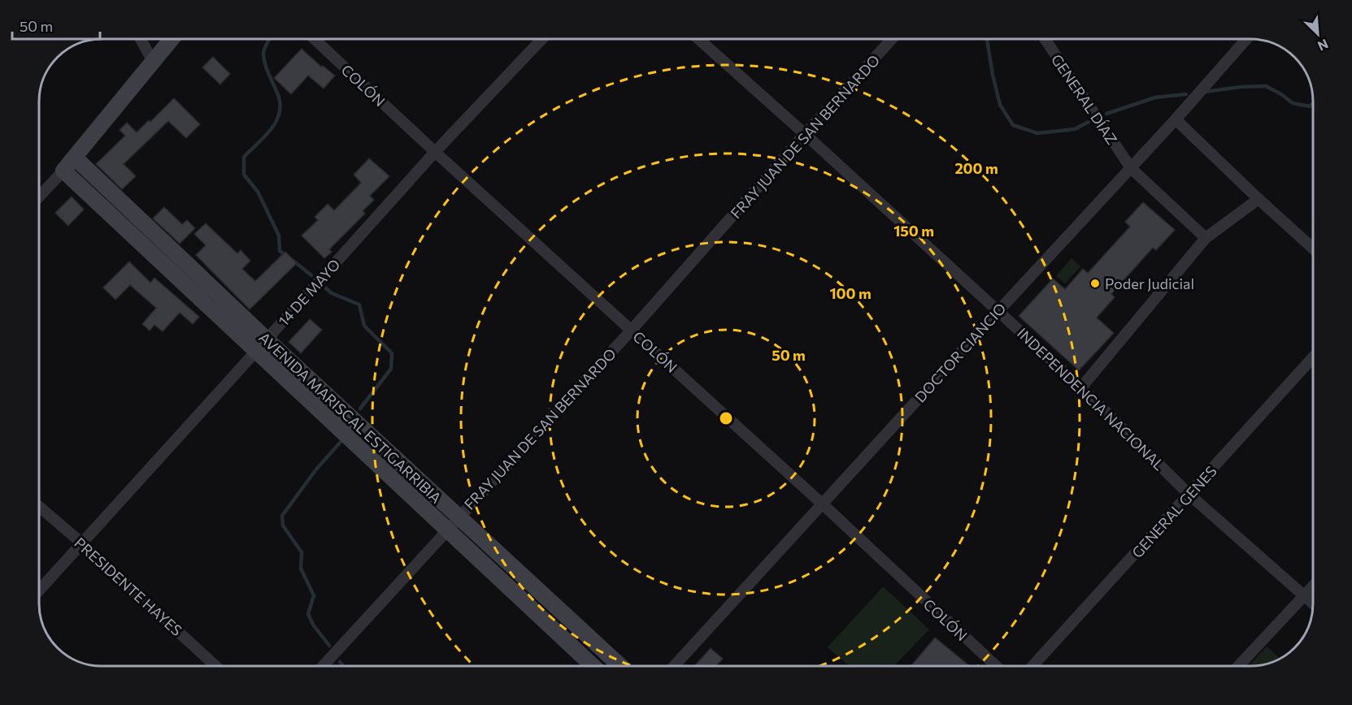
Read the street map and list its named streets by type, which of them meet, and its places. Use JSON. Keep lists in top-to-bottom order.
{
  "streets": {
    "main road": ["AVENIDA MARISCAL ESTIGARRIBIA"],
    "street": [
      "COLÓN",
      "GENERAL DÍAZ",
      "FRAY JUAN DE SAN BERNARDO",
      "14 DE MAYO",
      "DOCTOR CIANCIO",
      "INDEPENDENCIA NACIONAL",
      "GENERAL GENES",
      "PRESIDENTE HAYES"
    ]
  },
  "crossings": [
    ["COLÓN", "FRAY JUAN DE SAN BERNARDO"],
    ["COLÓN", "14 DE MAYO"],
    ["COLÓN", "DOCTOR CIANCIO"],
    ["GENERAL DÍAZ", "DOCTOR CIANCIO"],
    ["FRAY JUAN DE SAN BERNARDO", "INDEPENDENCIA NACIONAL"],
    ["FRAY JUAN DE SAN BERNARDO", "AVENIDA MARISCAL ESTIGARRIBIA"],
    ["14 DE MAYO", "AVENIDA MARISCAL ESTIGARRIBIA"],
    ["14 DE MAYO", "PRESIDENTE HAYES"],
    ["DOCTOR CIANCIO", "INDEPENDENCIA NACIONAL"],
    ["INDEPENDENCIA NACIONAL", "GENERAL GENES"]
  ],
  "places": ["Poder Judicial"],
  "scale_bar": "50 m",
  "north": "bottom right",
  "rings": [
    "200 m",
    "150 m",
    "100 m",
    "50 m"
  ]
}
